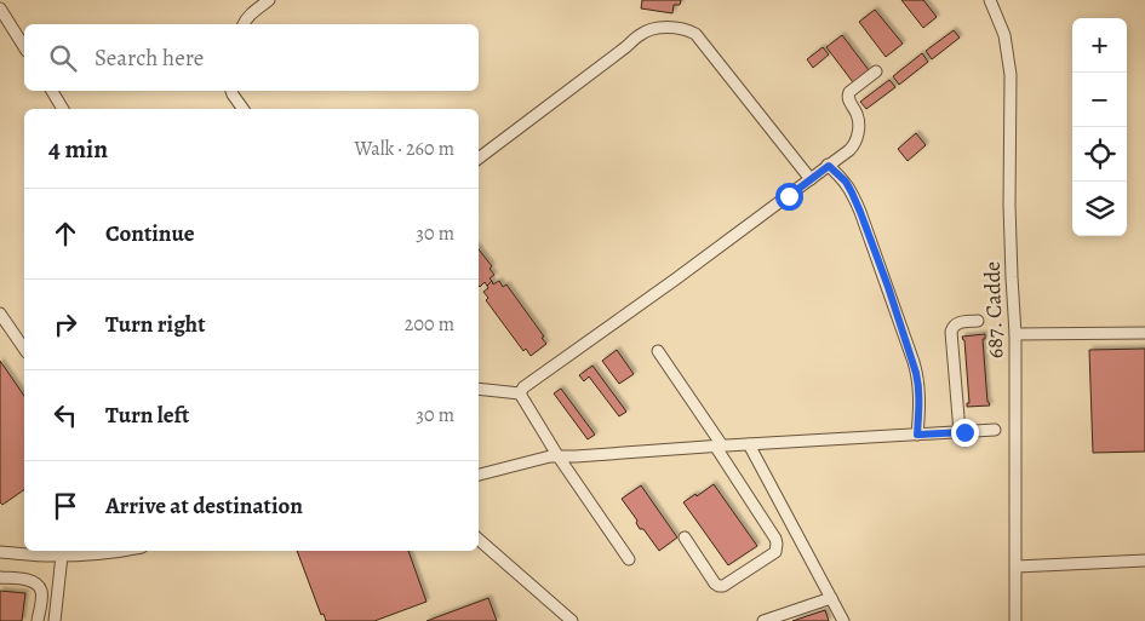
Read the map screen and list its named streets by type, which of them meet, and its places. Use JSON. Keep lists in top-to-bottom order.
{
  "streets": {
    "street": ["687. Cadde"]
  },
  "page": {
    "map_buttons": ["+", "−"],
    "search": "Search here",
    "heading": ["4 min", "Walk · 260 m"],
    "list": [
      ["Continue", "30 m"],
      ["Turn right", "200 m"],
      ["Turn left", "30 m"],
      "Arrive at destination"
    ]
  }
}
